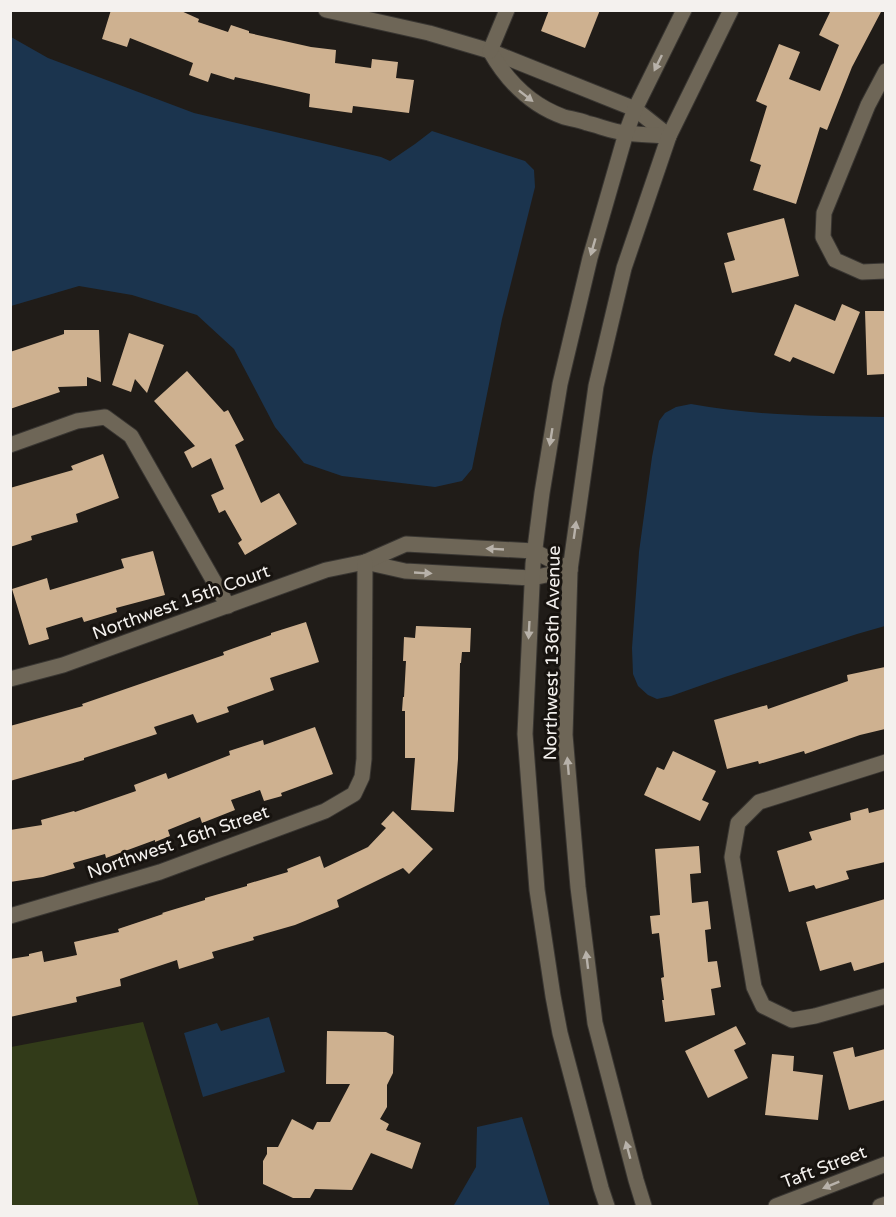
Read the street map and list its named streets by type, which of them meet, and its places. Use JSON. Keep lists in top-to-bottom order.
{
  "streets": {
    "street": [
      "Northwest 15th Court",
      "Northwest 136th Avenue",
      "Northwest 16th Street",
      "Taft Street"
    ]
  },
  "crossings": [
    ["Northwest 15th Court", "Northwest 136th Avenue"],
    ["Northwest 15th Court", "Northwest 16th Street"]
  ],
  "one_way": ["Taft Street"]
}
